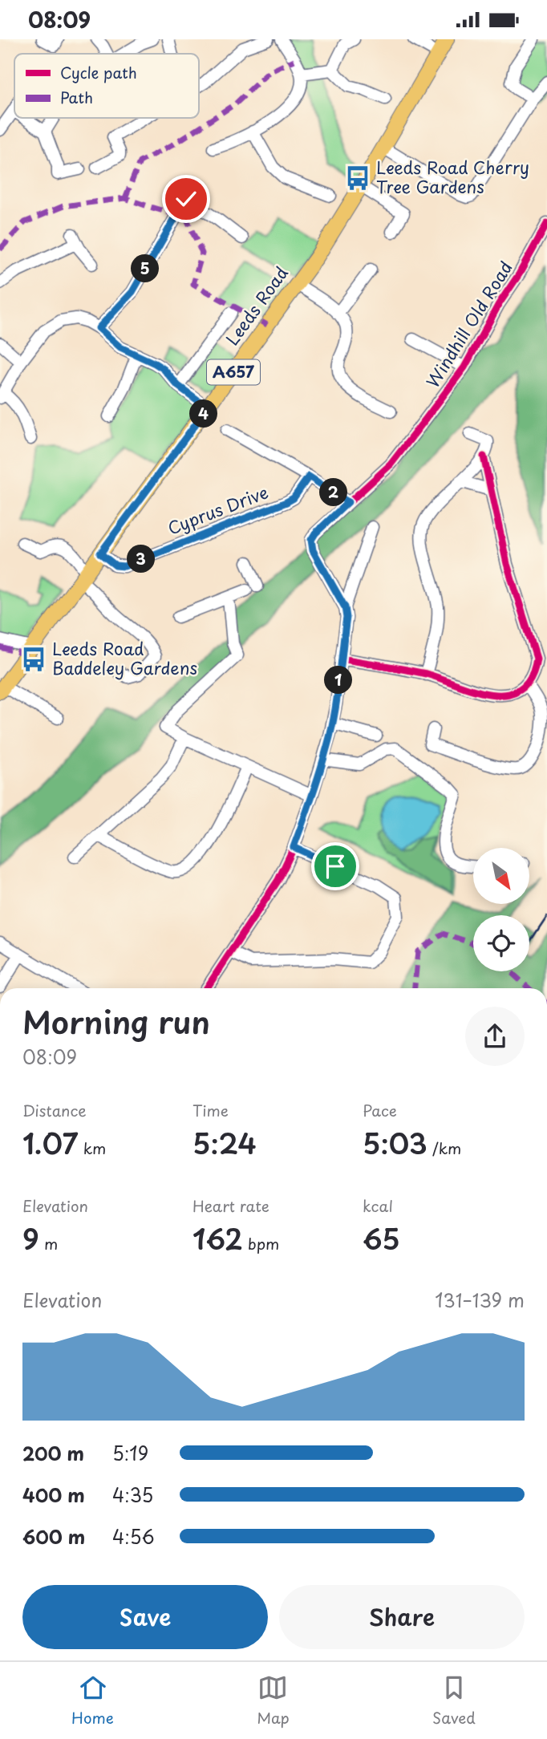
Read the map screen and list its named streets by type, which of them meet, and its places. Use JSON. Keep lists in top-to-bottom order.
{
  "streets": {
    "main road": ["Leeds Road", "A657"],
    "street": ["Windhill Old Road", "Cyprus Drive"]
  },
  "crossings": [
    ["Leeds Road", "Cyprus Drive"]
  ],
  "places": {
    "bus stop": ["Leeds Road Cherry Tree Gardens", "Leeds Road Baddeley Gardens"]
  },
  "legend": ["Cycle path", "Path"],
  "north": "bottom right",
  "page": {
    "status": "08:09",
    "pins": [
      "5",
      "4",
      "2",
      "3",
      "1"
    ],
    "heading": ["Morning run", "08:09"],
    "stats": [
      ["Distance", "1.07 km"],
      ["Time", "5:24"],
      ["Pace", "5:03 /km"],
      ["Elevation", "9 m"],
      ["Heart rate", "162 bpm"],
      ["kcal", "65"]
    ],
    "chart": ["Elevation", "131–139 m"],
    "list": [
      {
        "name": "200 m",
        "note": "5:19"
      },
      {
        "name": "400 m",
        "note": "4:35"
      },
      {
        "name": "600 m",
        "note": "4:56"
      }
    ],
    "buttons": ["Save", "Share"],
    "tabs": ["Home", "Map", "Saved"]
  }
}
